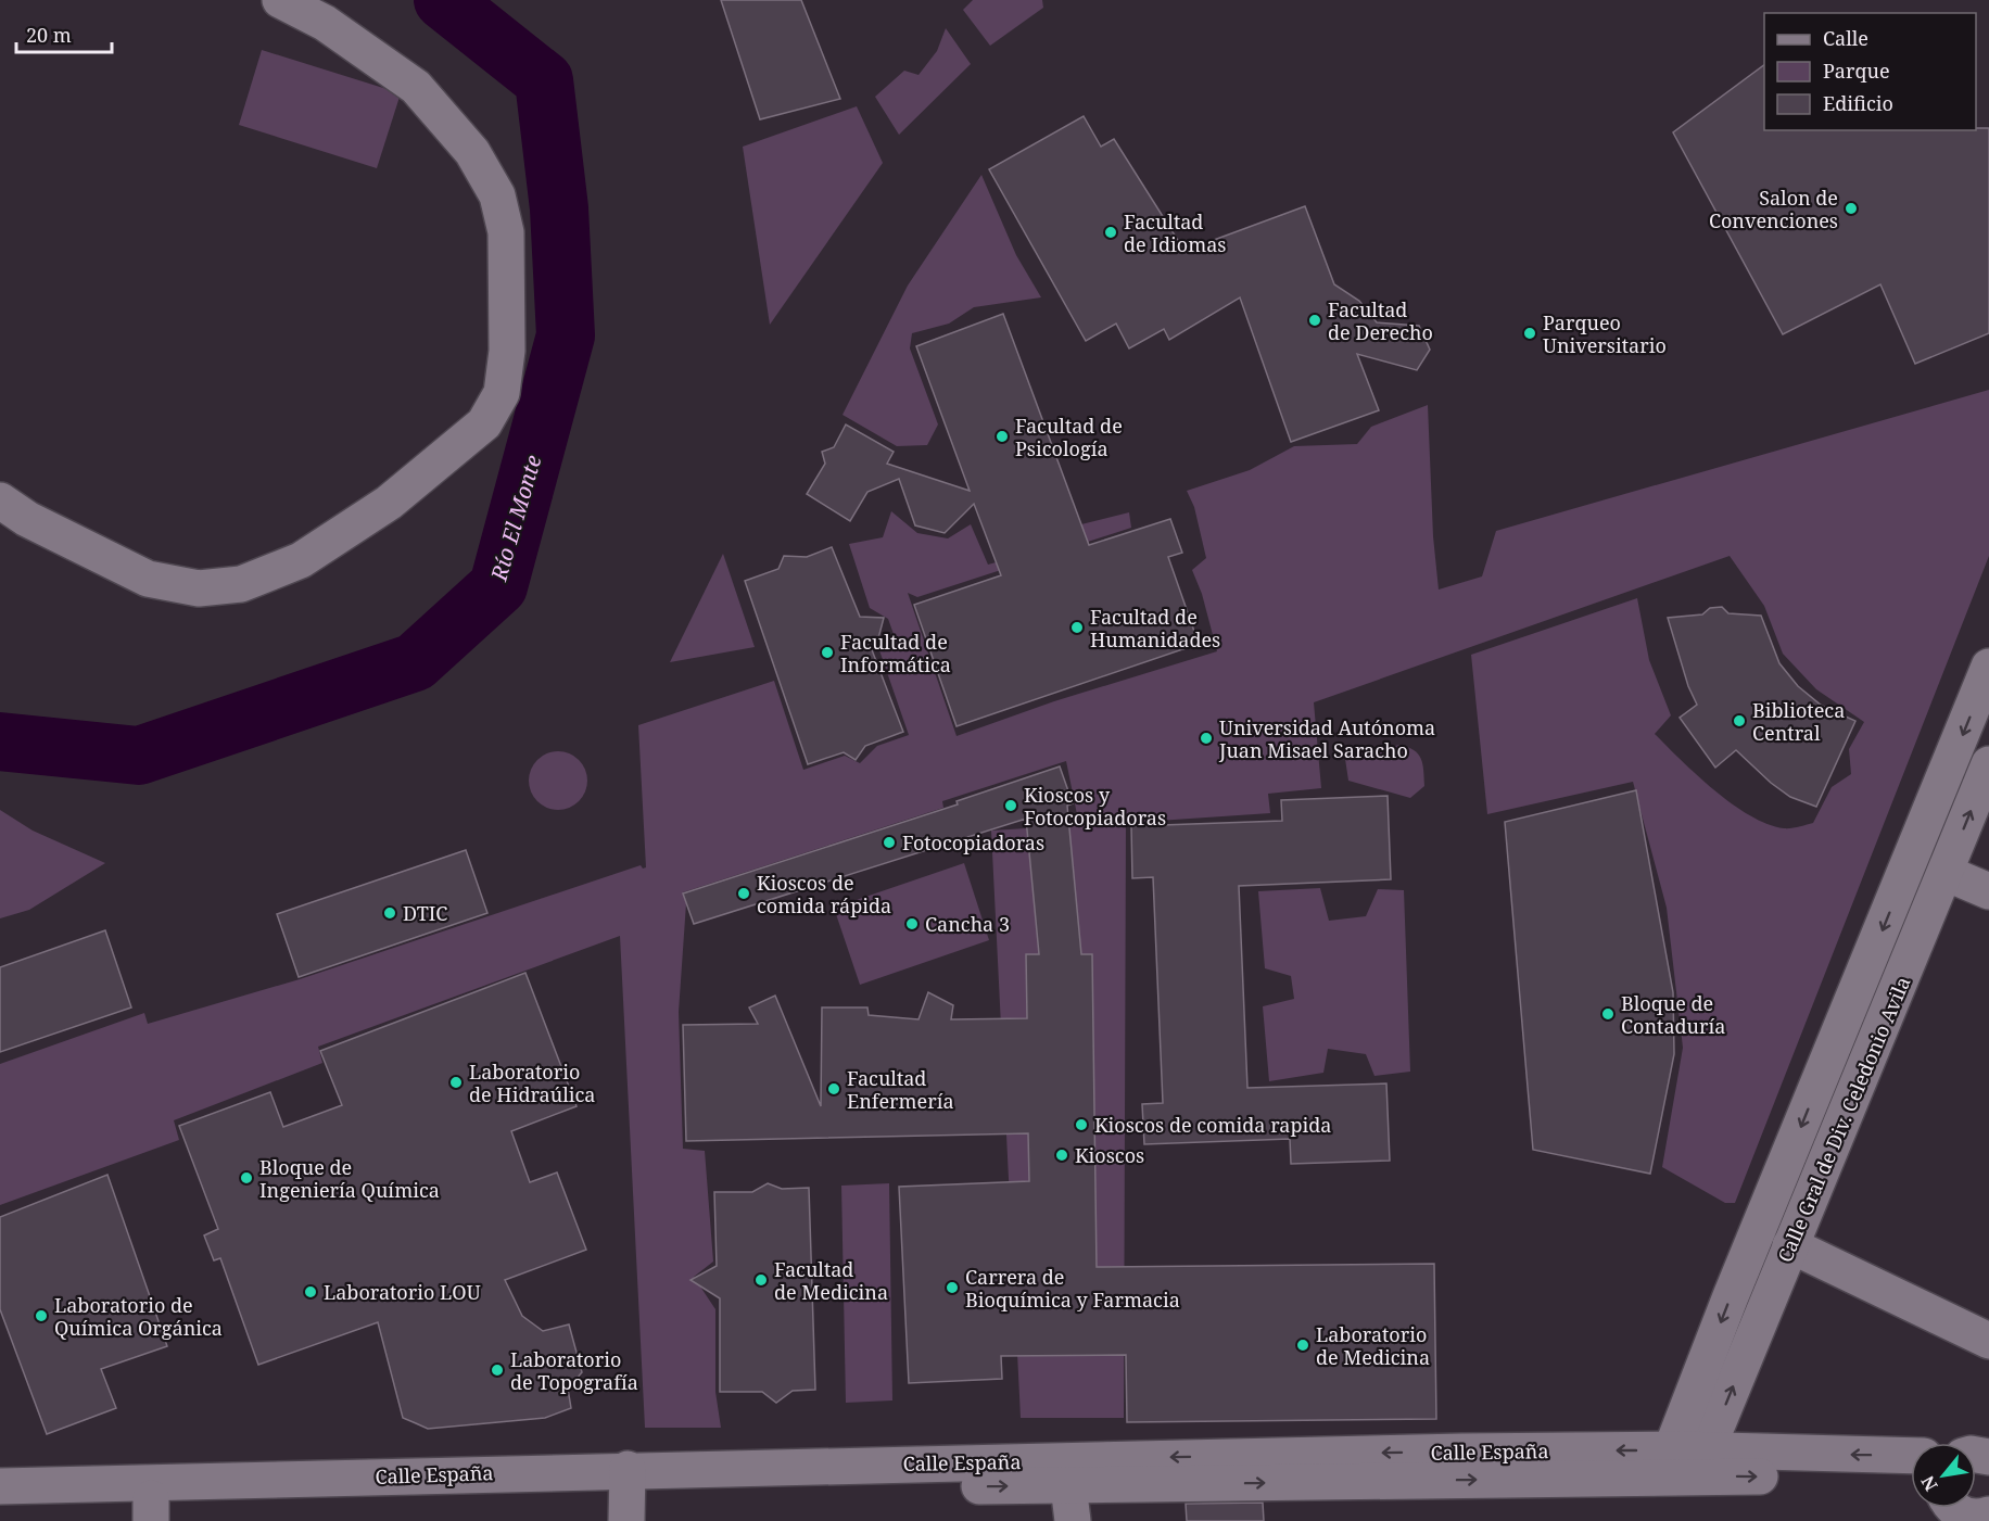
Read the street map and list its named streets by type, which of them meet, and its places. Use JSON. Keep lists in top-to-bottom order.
{
  "streets": {
    "street": ["Calle Gral de Div. Celedonio Avila", "Calle España"]
  },
  "crossings": [
    ["Calle Gral de Div. Celedonio Avila", "Calle España"]
  ],
  "water": ["Río El Monte"],
  "places": [
    "Salon de Convenciones",
    "Facultad de Idiomas",
    "Facultad de Derecho",
    "Parqueo Universitario",
    "Facultad de Psicología",
    "Facultad de Humanidades",
    "Facultad de Informática",
    "Biblioteca Central",
    "Universidad Autónoma Juan Misael Saracho",
    "Kioscos y Fotocopiadoras",
    "Fotocopiadoras",
    "Kioscos de comida rápida",
    "DTIC",
    "Cancha 3",
    "Bloque de Contaduría",
    "Laboratorio de Hidraúlica",
    "Facultad Enfermería",
    "Kioscos de comida rapida",
    "Kioscos",
    "Bloque de Ingeniería Química",
    "Facultad de Medicina",
    "Carrera de Bioquímica y Farmacia",
    "Laboratorio LOU",
    "Laboratorio de Química Orgánica",
    "Laboratorio de Medicina",
    "Laboratorio de Topografía"
  ],
  "legend": ["Calle", "Parque", "Edificio"],
  "scale_bar": "20 m",
  "north": "bottom left"
}
